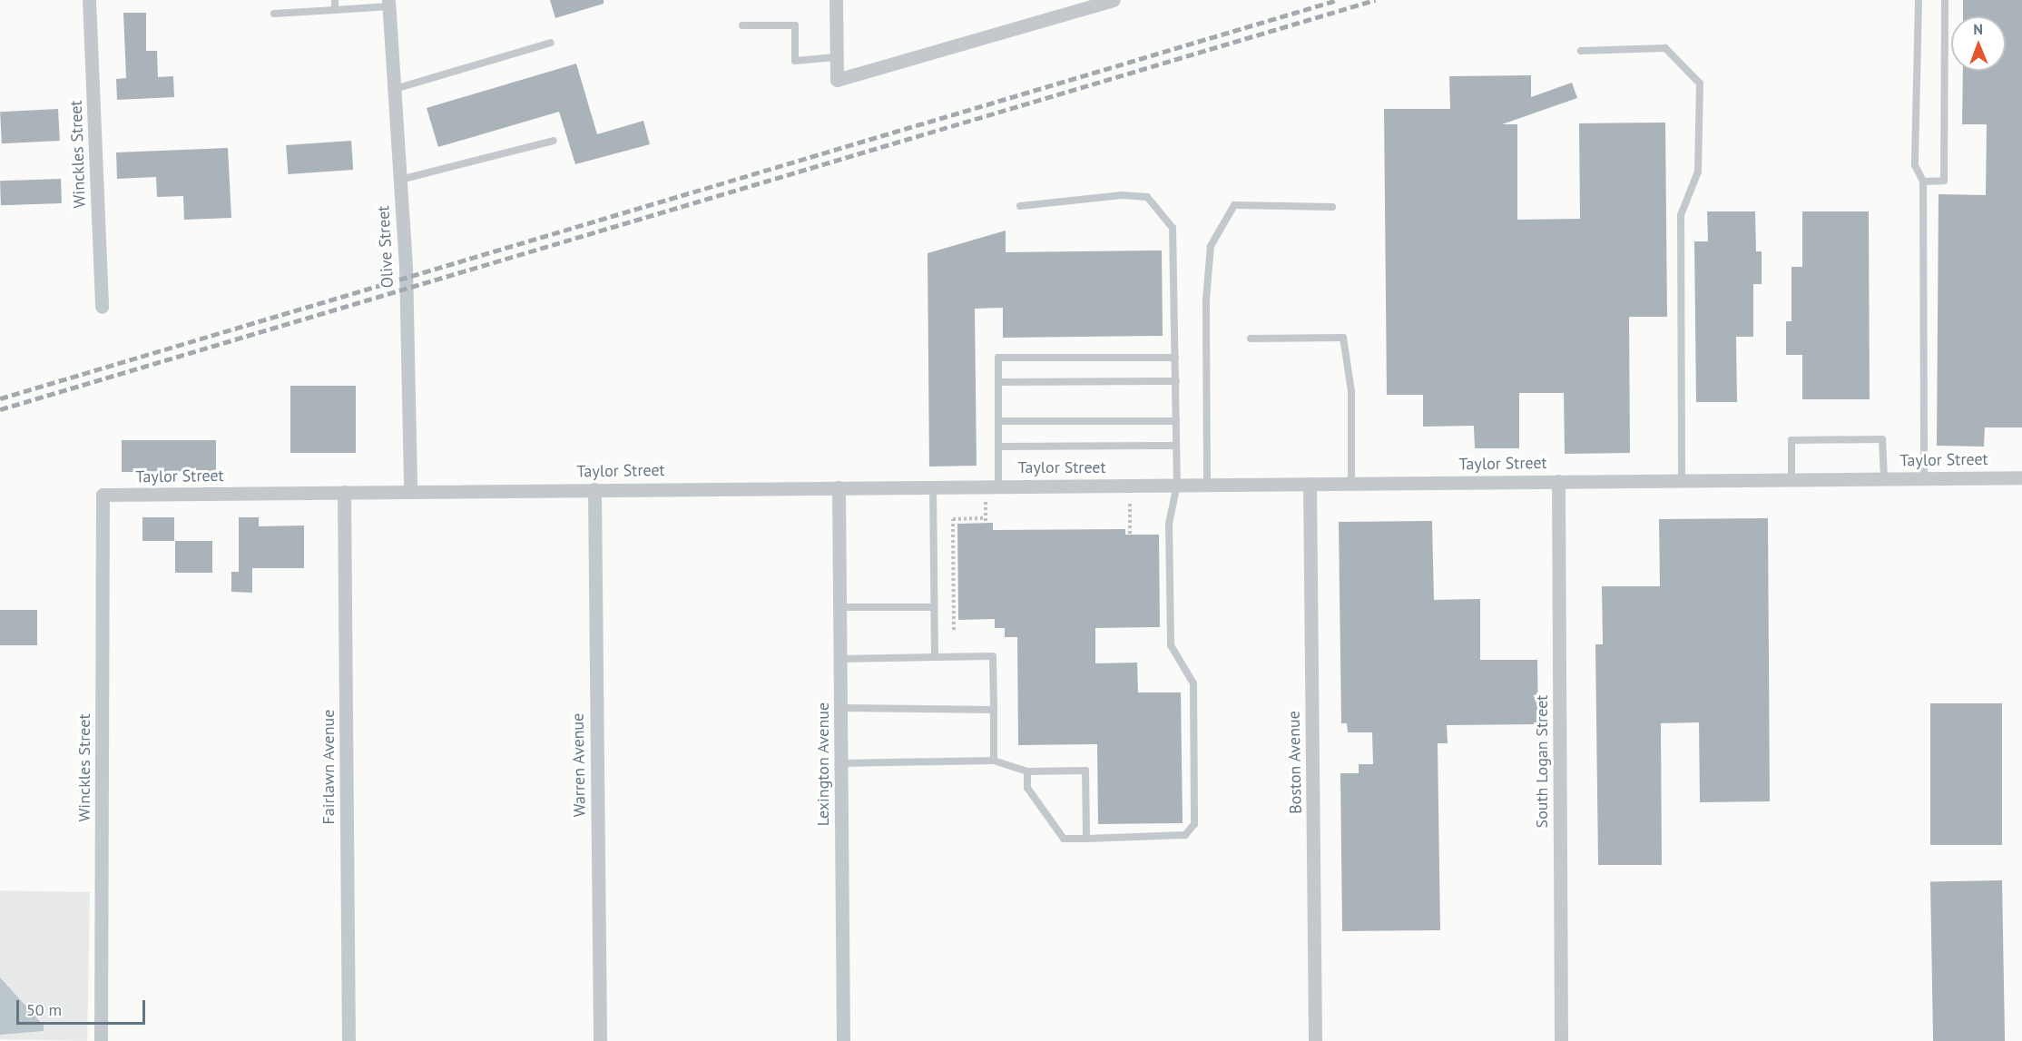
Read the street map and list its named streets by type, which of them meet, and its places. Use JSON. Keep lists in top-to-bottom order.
{
  "streets": {
    "street": [
      "Winckles Street",
      "Olive Street",
      "Taylor Street",
      "South Logan Street",
      "Boston Avenue",
      "Lexington Avenue",
      "Warren Avenue",
      "Fairlawn Avenue"
    ]
  },
  "crossings": [
    ["Winckles Street", "Taylor Street"],
    ["Olive Street", "Taylor Street"],
    ["Taylor Street", "South Logan Street"],
    ["Taylor Street", "Boston Avenue"],
    ["Taylor Street", "Lexington Avenue"],
    ["Taylor Street", "Warren Avenue"],
    ["Taylor Street", "Fairlawn Avenue"]
  ],
  "scale_bar": "50 m",
  "north": "top"
}
